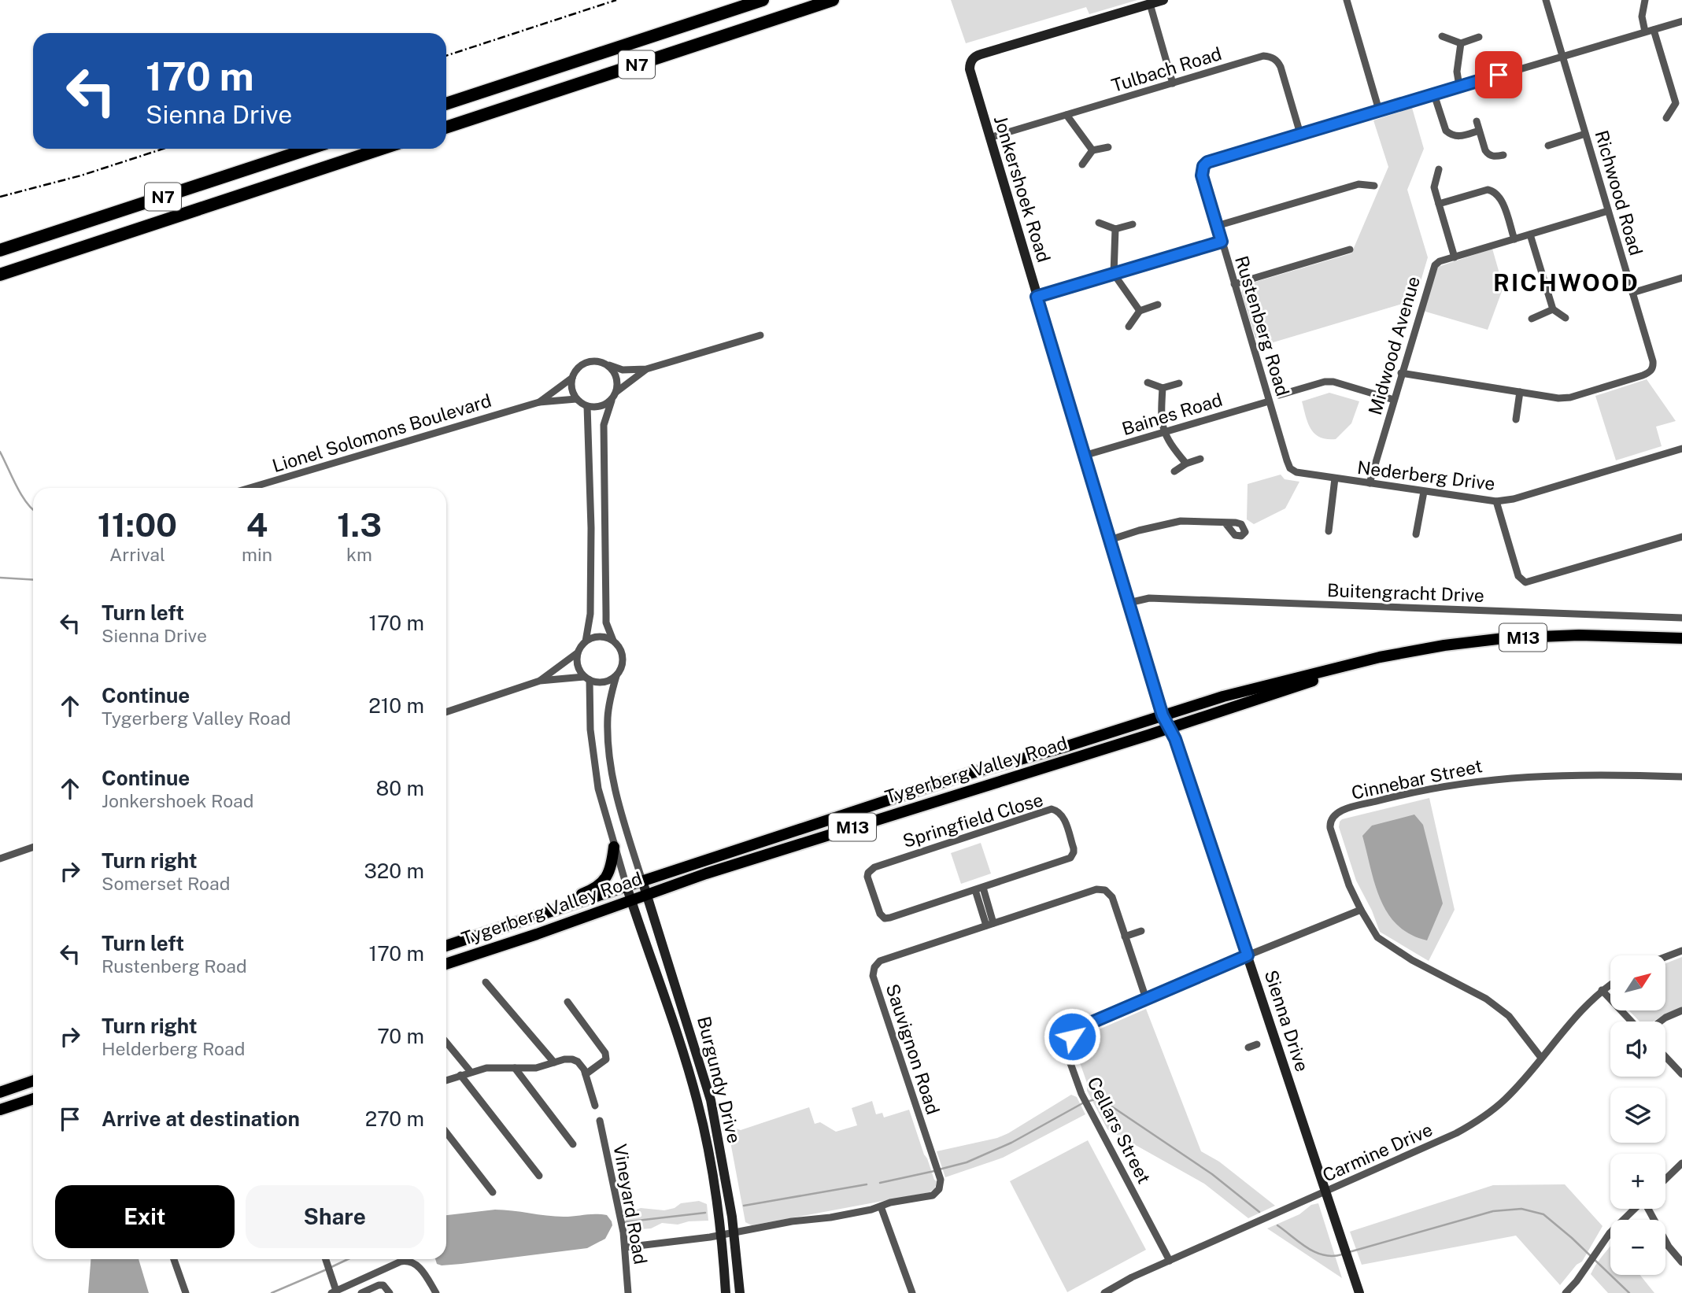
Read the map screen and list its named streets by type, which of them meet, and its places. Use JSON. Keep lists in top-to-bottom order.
{
  "streets": {
    "highway": ["N7"],
    "main road": ["M13", "Tygerberg Valley Road"],
    "street": [
      "Tulbach Road",
      "Jonkershoek Road",
      "Richwood Road",
      "Rustenberg Road",
      "Midwood Avenue",
      "Baines Road",
      "Lionel Solomons Boulevard",
      "Nederberg Drive",
      "Buitengracht Drive",
      "Cinnebar Street",
      "Springfield Close",
      "Sienna Drive",
      "Sauvignon Road",
      "Burgundy Drive",
      "Cellars Street",
      "Carmine Drive",
      "Vineyard Road"
    ]
  },
  "crossings": [
    ["Tulbach Road", "Jonkershoek Road"],
    ["Tulbach Road", "Rustenberg Road"],
    ["Jonkershoek Road", "Baines Road"],
    ["Jonkershoek Road", "Buitengracht Drive"],
    ["Jonkershoek Road", "Tygerberg Valley Road"],
    ["Jonkershoek Road", "Sienna Drive"],
    ["Richwood Road", "Midwood Avenue"],
    ["Rustenberg Road", "Baines Road"],
    ["Rustenberg Road", "Nederberg Drive"],
    ["Midwood Avenue", "Nederberg Drive"],
    ["Tygerberg Valley Road", "Sienna Drive"],
    ["Tygerberg Valley Road", "Burgundy Drive"],
    ["Cinnebar Street", "Cellars Street"],
    ["Cinnebar Street", "Carmine Drive"],
    ["Sienna Drive", "Cellars Street"],
    ["Sienna Drive", "Carmine Drive"],
    ["Sauvignon Road", "Burgundy Drive"],
    ["Sauvignon Road", "Cellars Street"],
    ["Sauvignon Road", "Vineyard Road"],
    ["Cellars Street", "Carmine Drive"]
  ],
  "districts": ["RICHWOOD"],
  "north": "top right",
  "page": {
    "turn": ["170 m", "Sienna Drive"],
    "eta": [
      "11:00",
      "Arrival",
      "4",
      "min",
      "1.3",
      "km"
    ],
    "list": [
      {
        "name": "Turn left",
        "note": "Sienna Drive",
        "value": "170 m"
      },
      {
        "name": "Continue",
        "note": "Tygerberg Valley Road",
        "value": "210 m"
      },
      {
        "name": "Continue",
        "note": "Jonkershoek Road",
        "value": "80 m"
      },
      {
        "name": "Turn right",
        "note": "Somerset Road",
        "value": "320 m"
      },
      {
        "name": "Turn left",
        "note": "Rustenberg Road",
        "value": "170 m"
      },
      {
        "name": "Turn right",
        "note": "Helderberg Road",
        "value": "70 m"
      },
      {
        "name": "Arrive at destination",
        "value": "270 m"
      }
    ],
    "map_buttons": ["+", "−"],
    "buttons": ["Exit", "Share"]
  }
}
